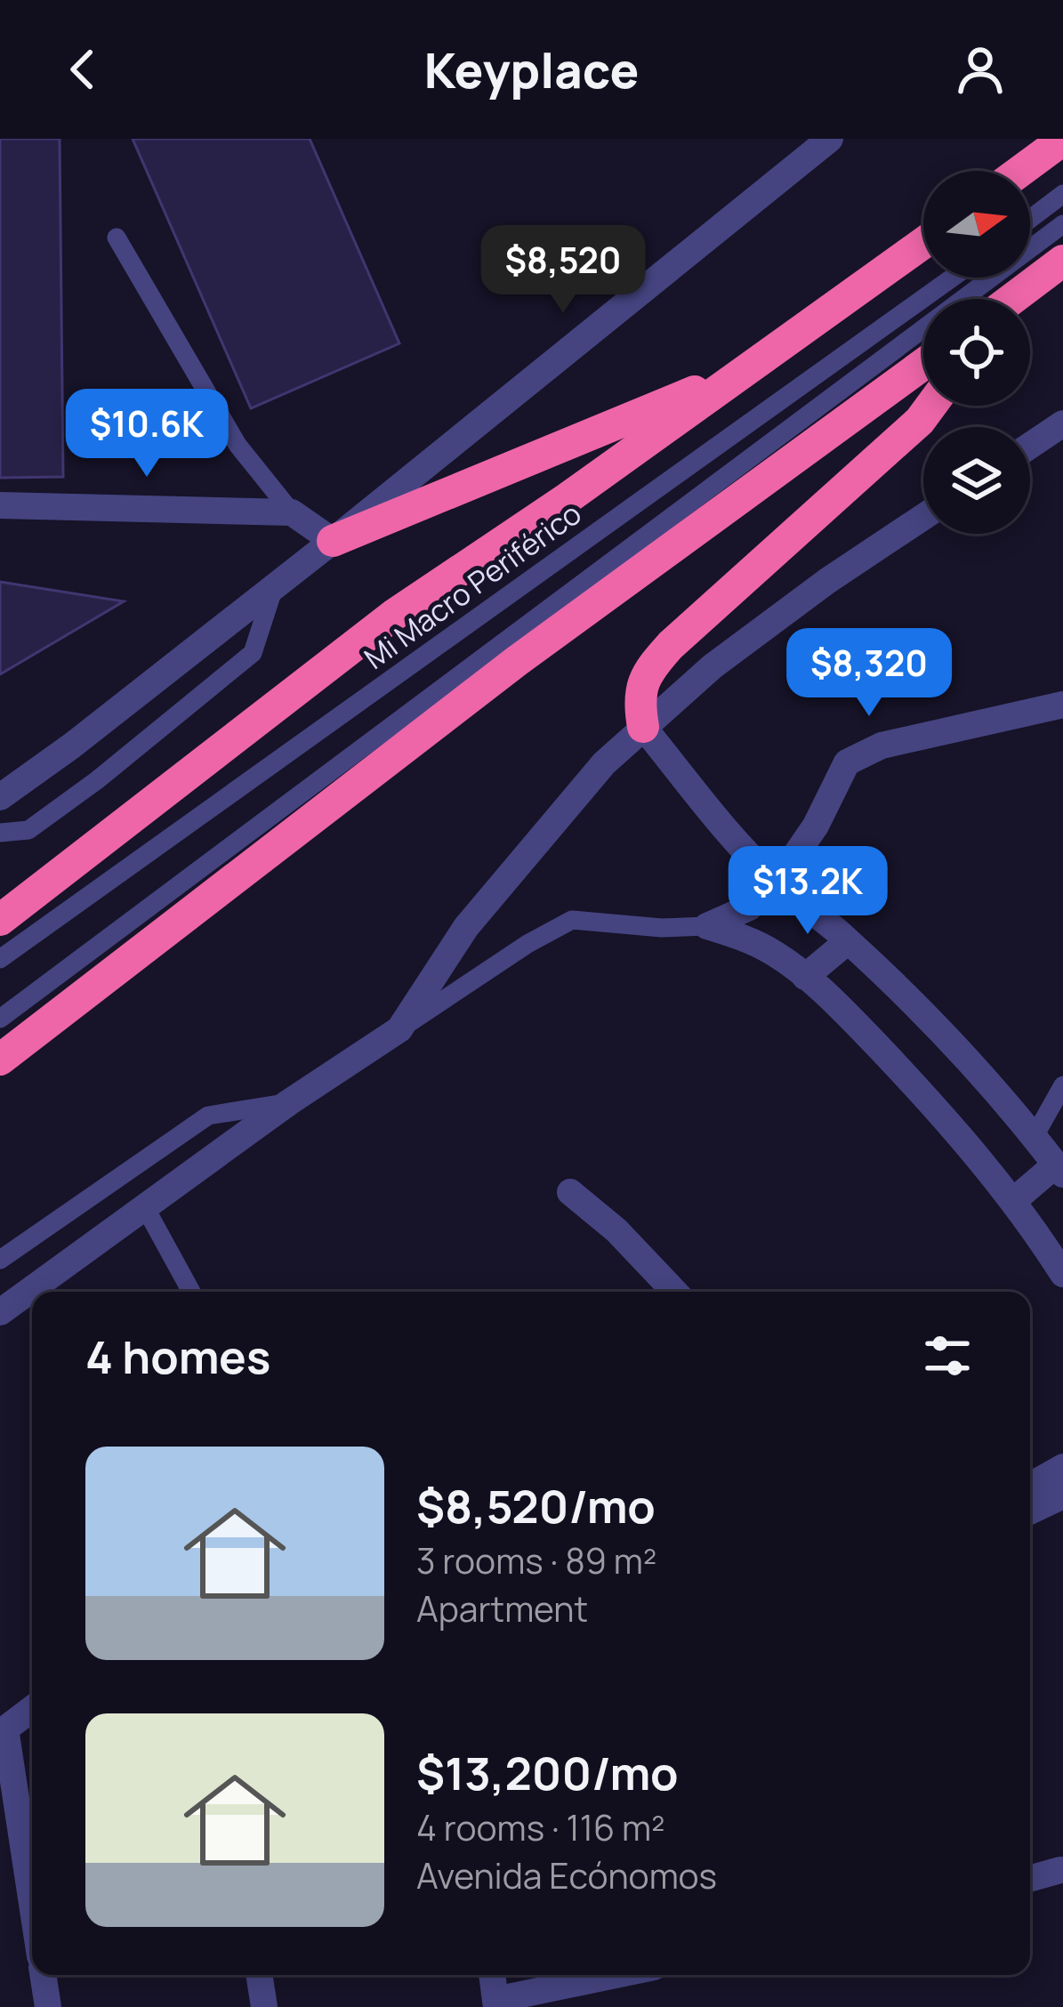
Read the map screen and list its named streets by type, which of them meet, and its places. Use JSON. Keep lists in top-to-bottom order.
{
  "streets": {
    "lane": ["Mi Macro Periférico"]
  },
  "north": "right",
  "page": {
    "header": "Keyplace",
    "price": [
      "$8,520",
      "$10.6K",
      "$8,320",
      "$13.2K"
    ],
    "heading": "4 homes",
    "list": [
      {
        "name": "$8,520/mo",
        "note": "3 rooms · 89 m² · Apartment"
      },
      {
        "name": "$13,200/mo",
        "note": "4 rooms · 116 m² · Avenida Ecónomos"
      }
    ]
  }
}
